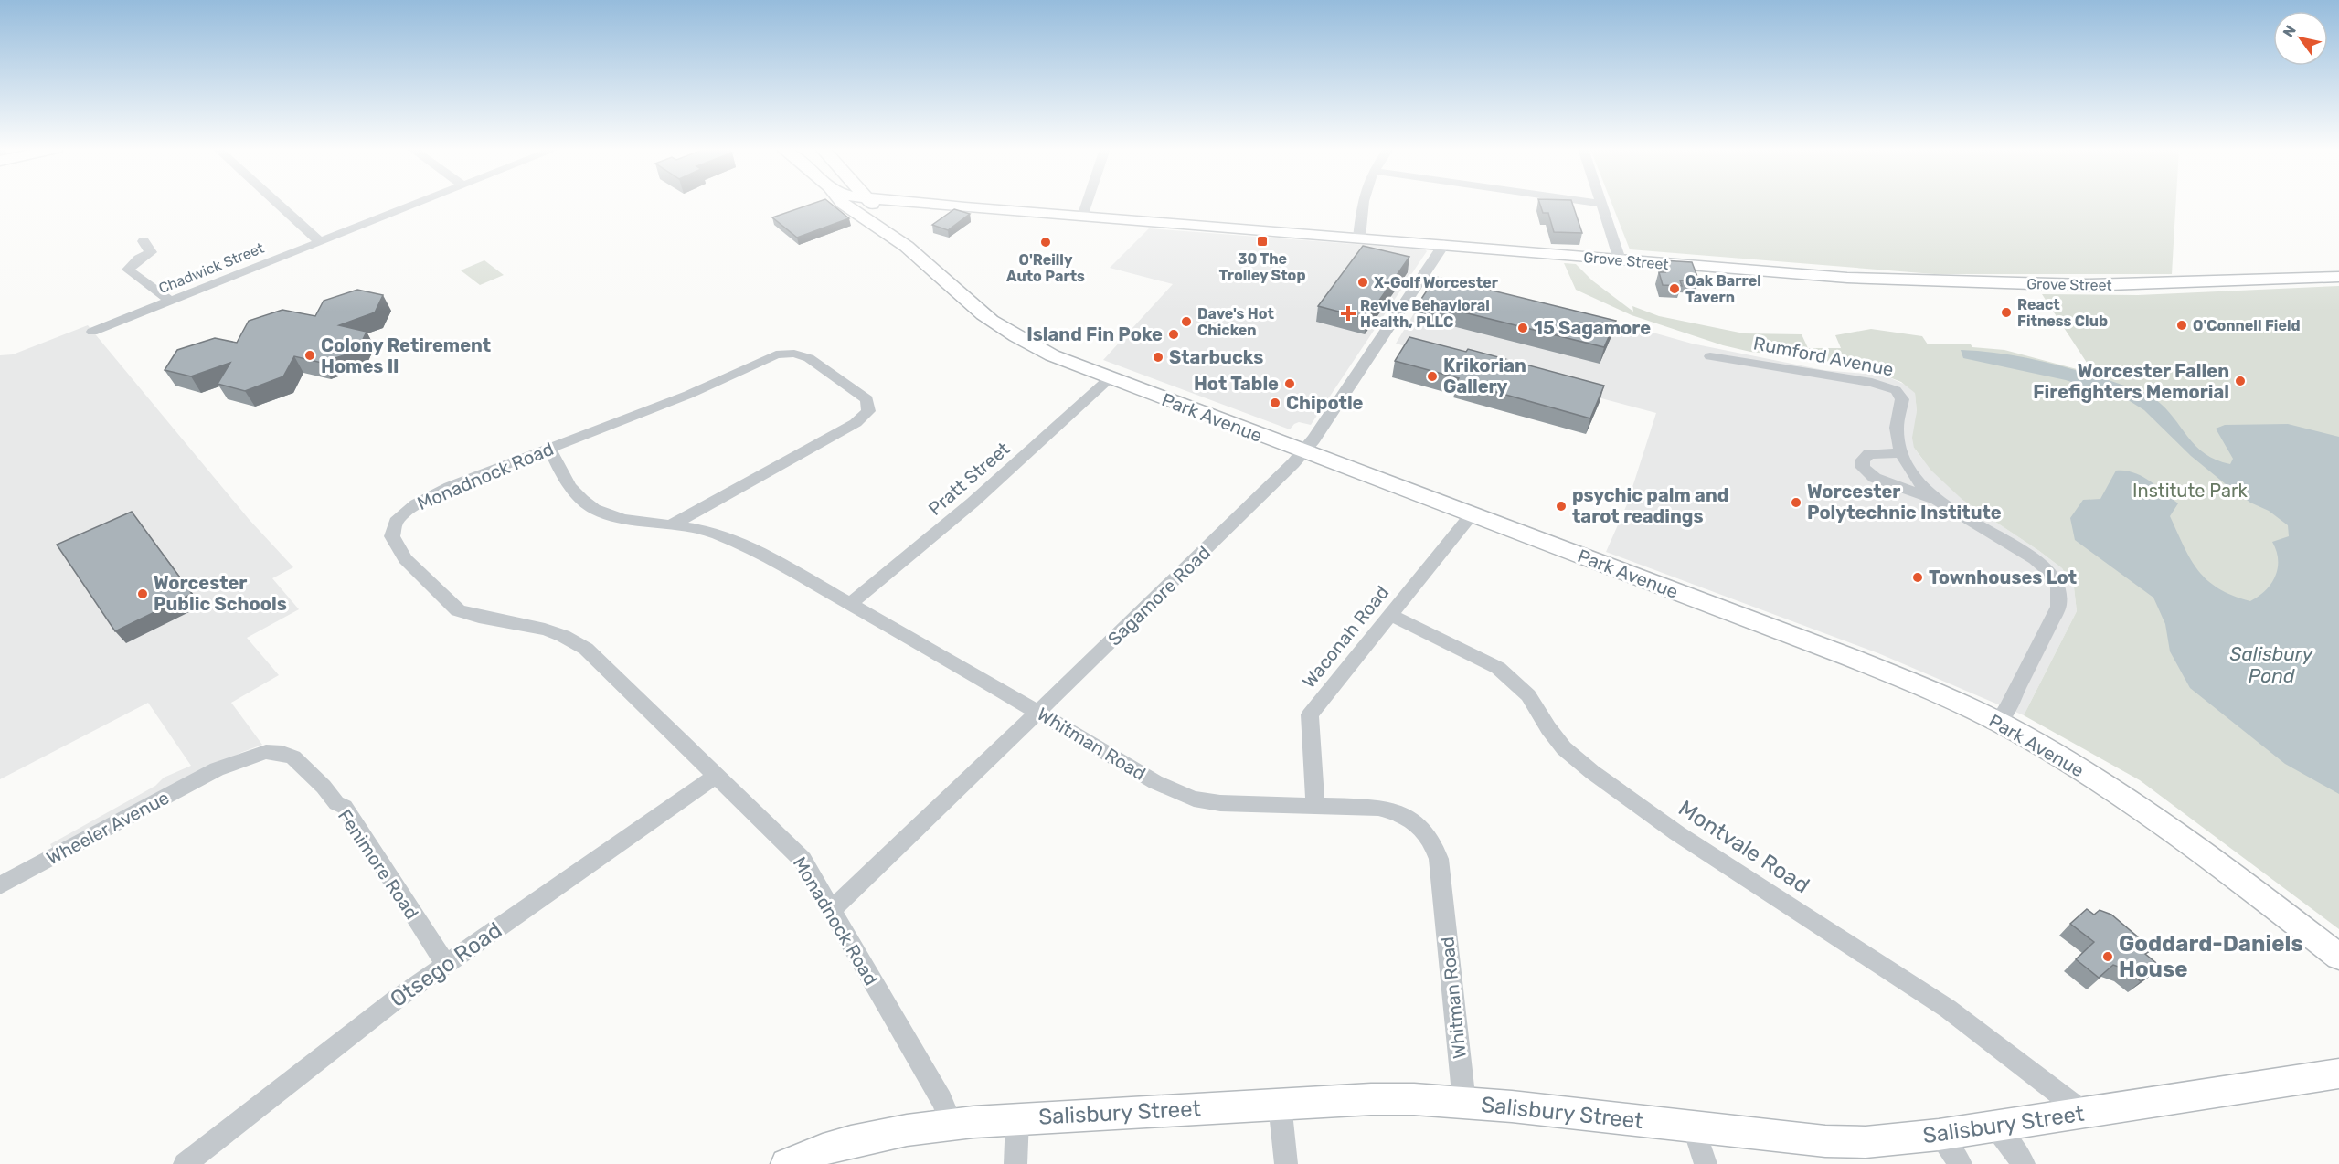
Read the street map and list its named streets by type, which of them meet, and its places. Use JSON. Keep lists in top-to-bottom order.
{
  "streets": {
    "main road": ["Grove Street", "Park Avenue", "Salisbury Street"],
    "street": [
      "Chadwick Street",
      "Rumford Avenue",
      "Monadnock Road",
      "Pratt Street",
      "Sagamore Road",
      "Waconah Road",
      "Whitman Road",
      "Wheeler Avenue",
      "Montvale Road",
      "Fenimore Road",
      "Otsego Road"
    ]
  },
  "crossings": [
    ["Grove Street", "Sagamore Road"],
    ["Rumford Avenue", "Park Avenue"],
    ["Park Avenue", "Pratt Street"],
    ["Park Avenue", "Sagamore Road"],
    ["Park Avenue", "Waconah Road"],
    ["Monadnock Road", "Sagamore Road"],
    ["Monadnock Road", "Whitman Road"],
    ["Monadnock Road", "Otsego Road"],
    ["Monadnock Road", "Salisbury Street"],
    ["Pratt Street", "Whitman Road"],
    ["Sagamore Road", "Whitman Road"],
    ["Waconah Road", "Whitman Road"],
    ["Waconah Road", "Montvale Road"],
    ["Whitman Road", "Salisbury Street"],
    ["Wheeler Avenue", "Fenimore Road"],
    ["Montvale Road", "Salisbury Street"],
    ["Fenimore Road", "Otsego Road"]
  ],
  "water": ["Salisbury Pond"],
  "parks": ["Institute Park"],
  "places": {
    "transit": ["30 The Trolley Stop"],
    "other": [
      "O'Reilly Auto Parts",
      "X-Golf Worcester",
      "Oak Barrel Tavern",
      "React Fitness Club",
      "Dave's Hot Chicken",
      "O'Connell Field",
      "15 Sagamore",
      "Island Fin Poke",
      "Colony Retirement Homes II",
      "Starbucks",
      "Krikorian Gallery",
      "Worcester Fallen Firefighters Memorial",
      "Hot Table",
      "Chipotle",
      "Worcester Polytechnic Institute",
      "psychic palm and tarot readings",
      "Townhouses Lot",
      "Worcester Public Schools",
      "Goddard-Daniels House"
    ],
    "health": ["Revive Behavioral Health, PLLC"]
  },
  "north": "top left"
}
